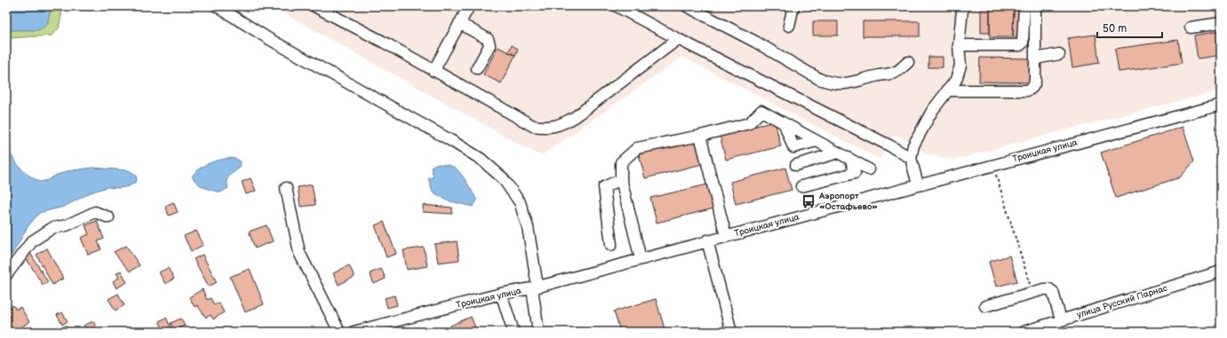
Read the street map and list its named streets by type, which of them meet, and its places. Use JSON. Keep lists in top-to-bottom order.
{
  "streets": {
    "street": ["Троицкая улица", "улица Русский Парнас"]
  },
  "places": {
    "bus stop": ["Аэропорт «Остафьево»"]
  },
  "scale_bar": "50 m"
}
